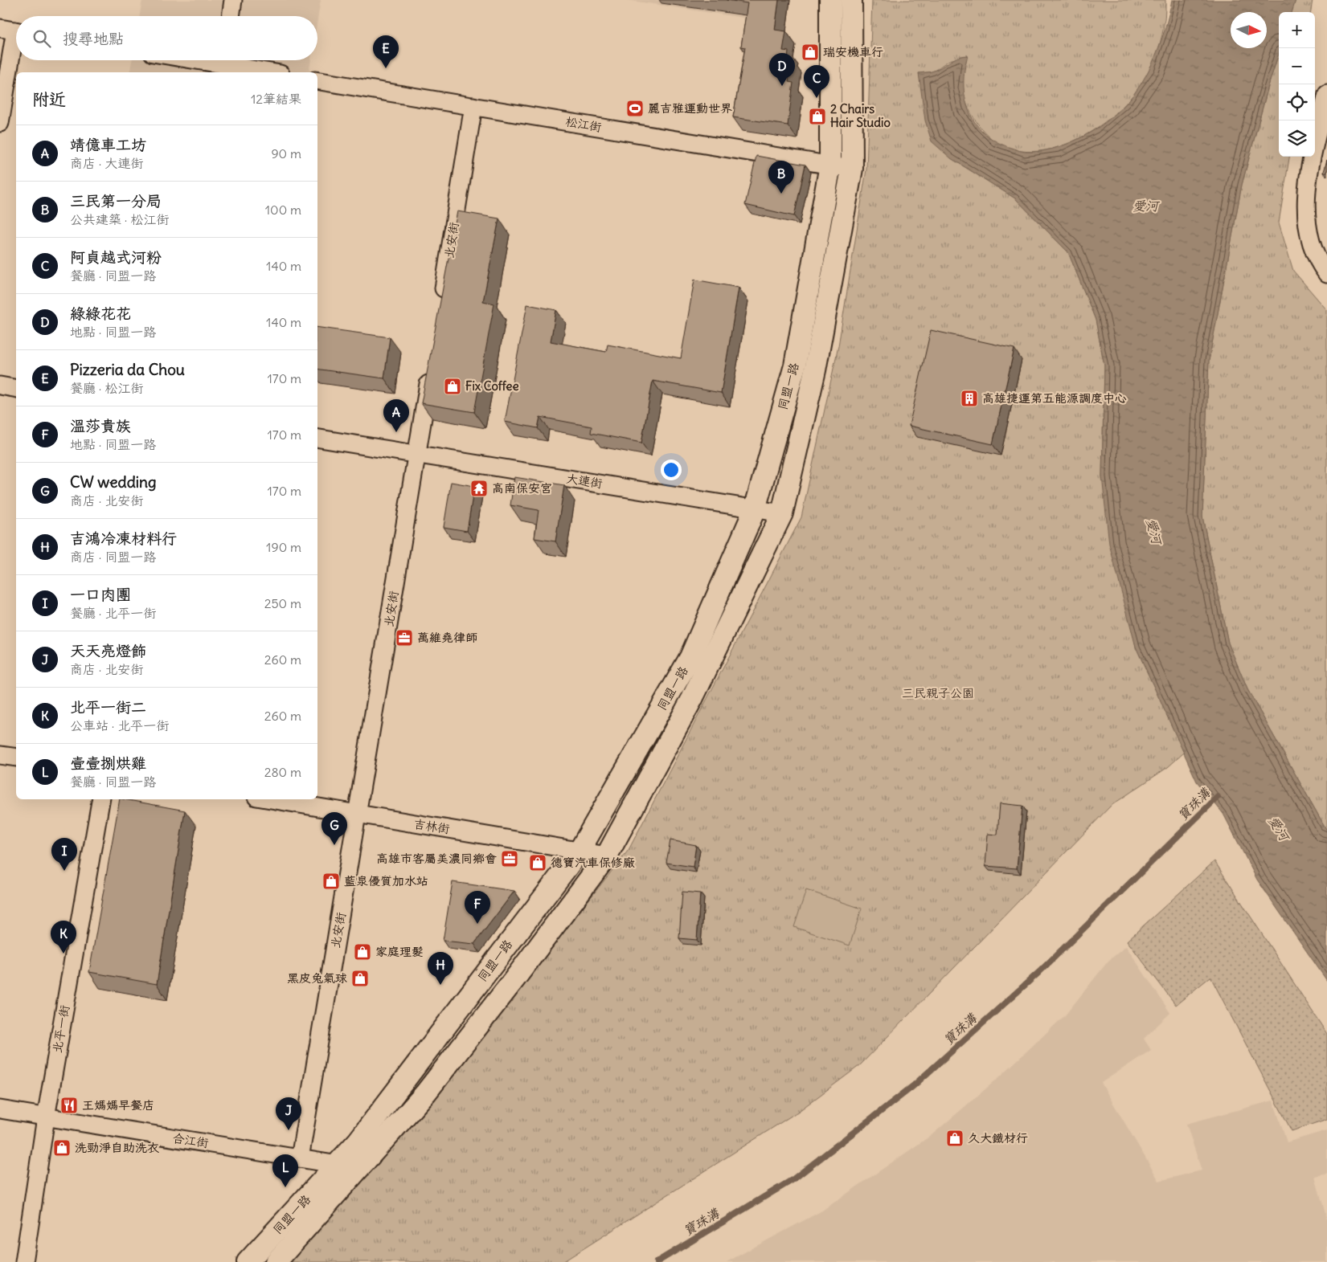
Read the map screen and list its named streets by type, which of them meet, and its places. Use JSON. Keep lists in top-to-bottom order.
{
  "streets": {
    "street": [
      "松江街",
      "北安街",
      "同盟一路",
      "大連街",
      "吉林街",
      "北平一街",
      "合江街"
    ]
  },
  "crossings": [
    ["松江街", "北安街"],
    ["松江街", "同盟一路"],
    ["北安街", "大連街"],
    ["北安街", "吉林街"],
    ["北安街", "合江街"],
    ["同盟一路", "大連街"],
    ["同盟一路", "吉林街"],
    ["同盟一路", "合江街"],
    ["北平一街", "合江街"]
  ],
  "water": ["愛河", "寶珠溝"],
  "parks": ["三民親子公園"],
  "places": {
    "shop": [
      "瑞安機車行",
      "2 Chairs Hair Studio",
      "Fix Coffee",
      "德寶汽車保修廠",
      "藍泉優質加水站",
      "家庭理髮",
      "黑皮兔氣球",
      "久大鐵材行",
      "洗勁淨自助洗衣"
    ],
    "sports": ["麗吉雅運動世界"],
    "building": ["高雄捷運第五能源調度中心"],
    "temple": ["高南保安宮"],
    "office": ["萬維堯律師", "高雄市客屬美濃同鄉會"],
    "restaurant": ["王媽媽早餐店"]
  },
  "north": "right",
  "page": {
    "map_buttons": ["+", "−"],
    "search": "搜尋地點",
    "pins": [
      "E",
      "D",
      "C",
      "B",
      "A",
      "G",
      "I",
      "F",
      "K",
      "H",
      "J",
      "L"
    ],
    "heading": ["附近", "12筆結果"],
    "list": [
      {
        "mark": "A",
        "name": "靖億車工坊",
        "note": "商店 · 大連街",
        "value": "90 m"
      },
      {
        "mark": "B",
        "name": "三民第一分局",
        "note": "公共建築 · 松江街",
        "value": "100 m"
      },
      {
        "mark": "C",
        "name": "阿貞越式河粉",
        "note": "餐廳 · 同盟一路",
        "value": "140 m"
      },
      {
        "mark": "D",
        "name": "綠綠花花",
        "note": "地點 · 同盟一路",
        "value": "140 m"
      },
      {
        "mark": "E",
        "name": "Pizzeria da Chou",
        "note": "餐廳 · 松江街",
        "value": "170 m"
      },
      {
        "mark": "F",
        "name": "溫莎貴族",
        "note": "地點 · 同盟一路",
        "value": "170 m"
      },
      {
        "mark": "G",
        "name": "CW wedding",
        "note": "商店 · 北安街",
        "value": "170 m"
      },
      {
        "mark": "H",
        "name": "吉鴻冷凍材料行",
        "note": "商店 · 同盟一路",
        "value": "190 m"
      },
      {
        "mark": "I",
        "name": "一口肉團",
        "note": "餐廳 · 北平一街",
        "value": "250 m"
      },
      {
        "mark": "J",
        "name": "天天亮燈飾",
        "note": "商店 · 北安街",
        "value": "260 m"
      },
      {
        "mark": "K",
        "name": "北平一街二",
        "note": "公車站 · 北平一街",
        "value": "260 m"
      },
      {
        "mark": "L",
        "name": "壹壹捌烘雞",
        "note": "餐廳 · 同盟一路",
        "value": "280 m"
      }
    ]
  }
}
